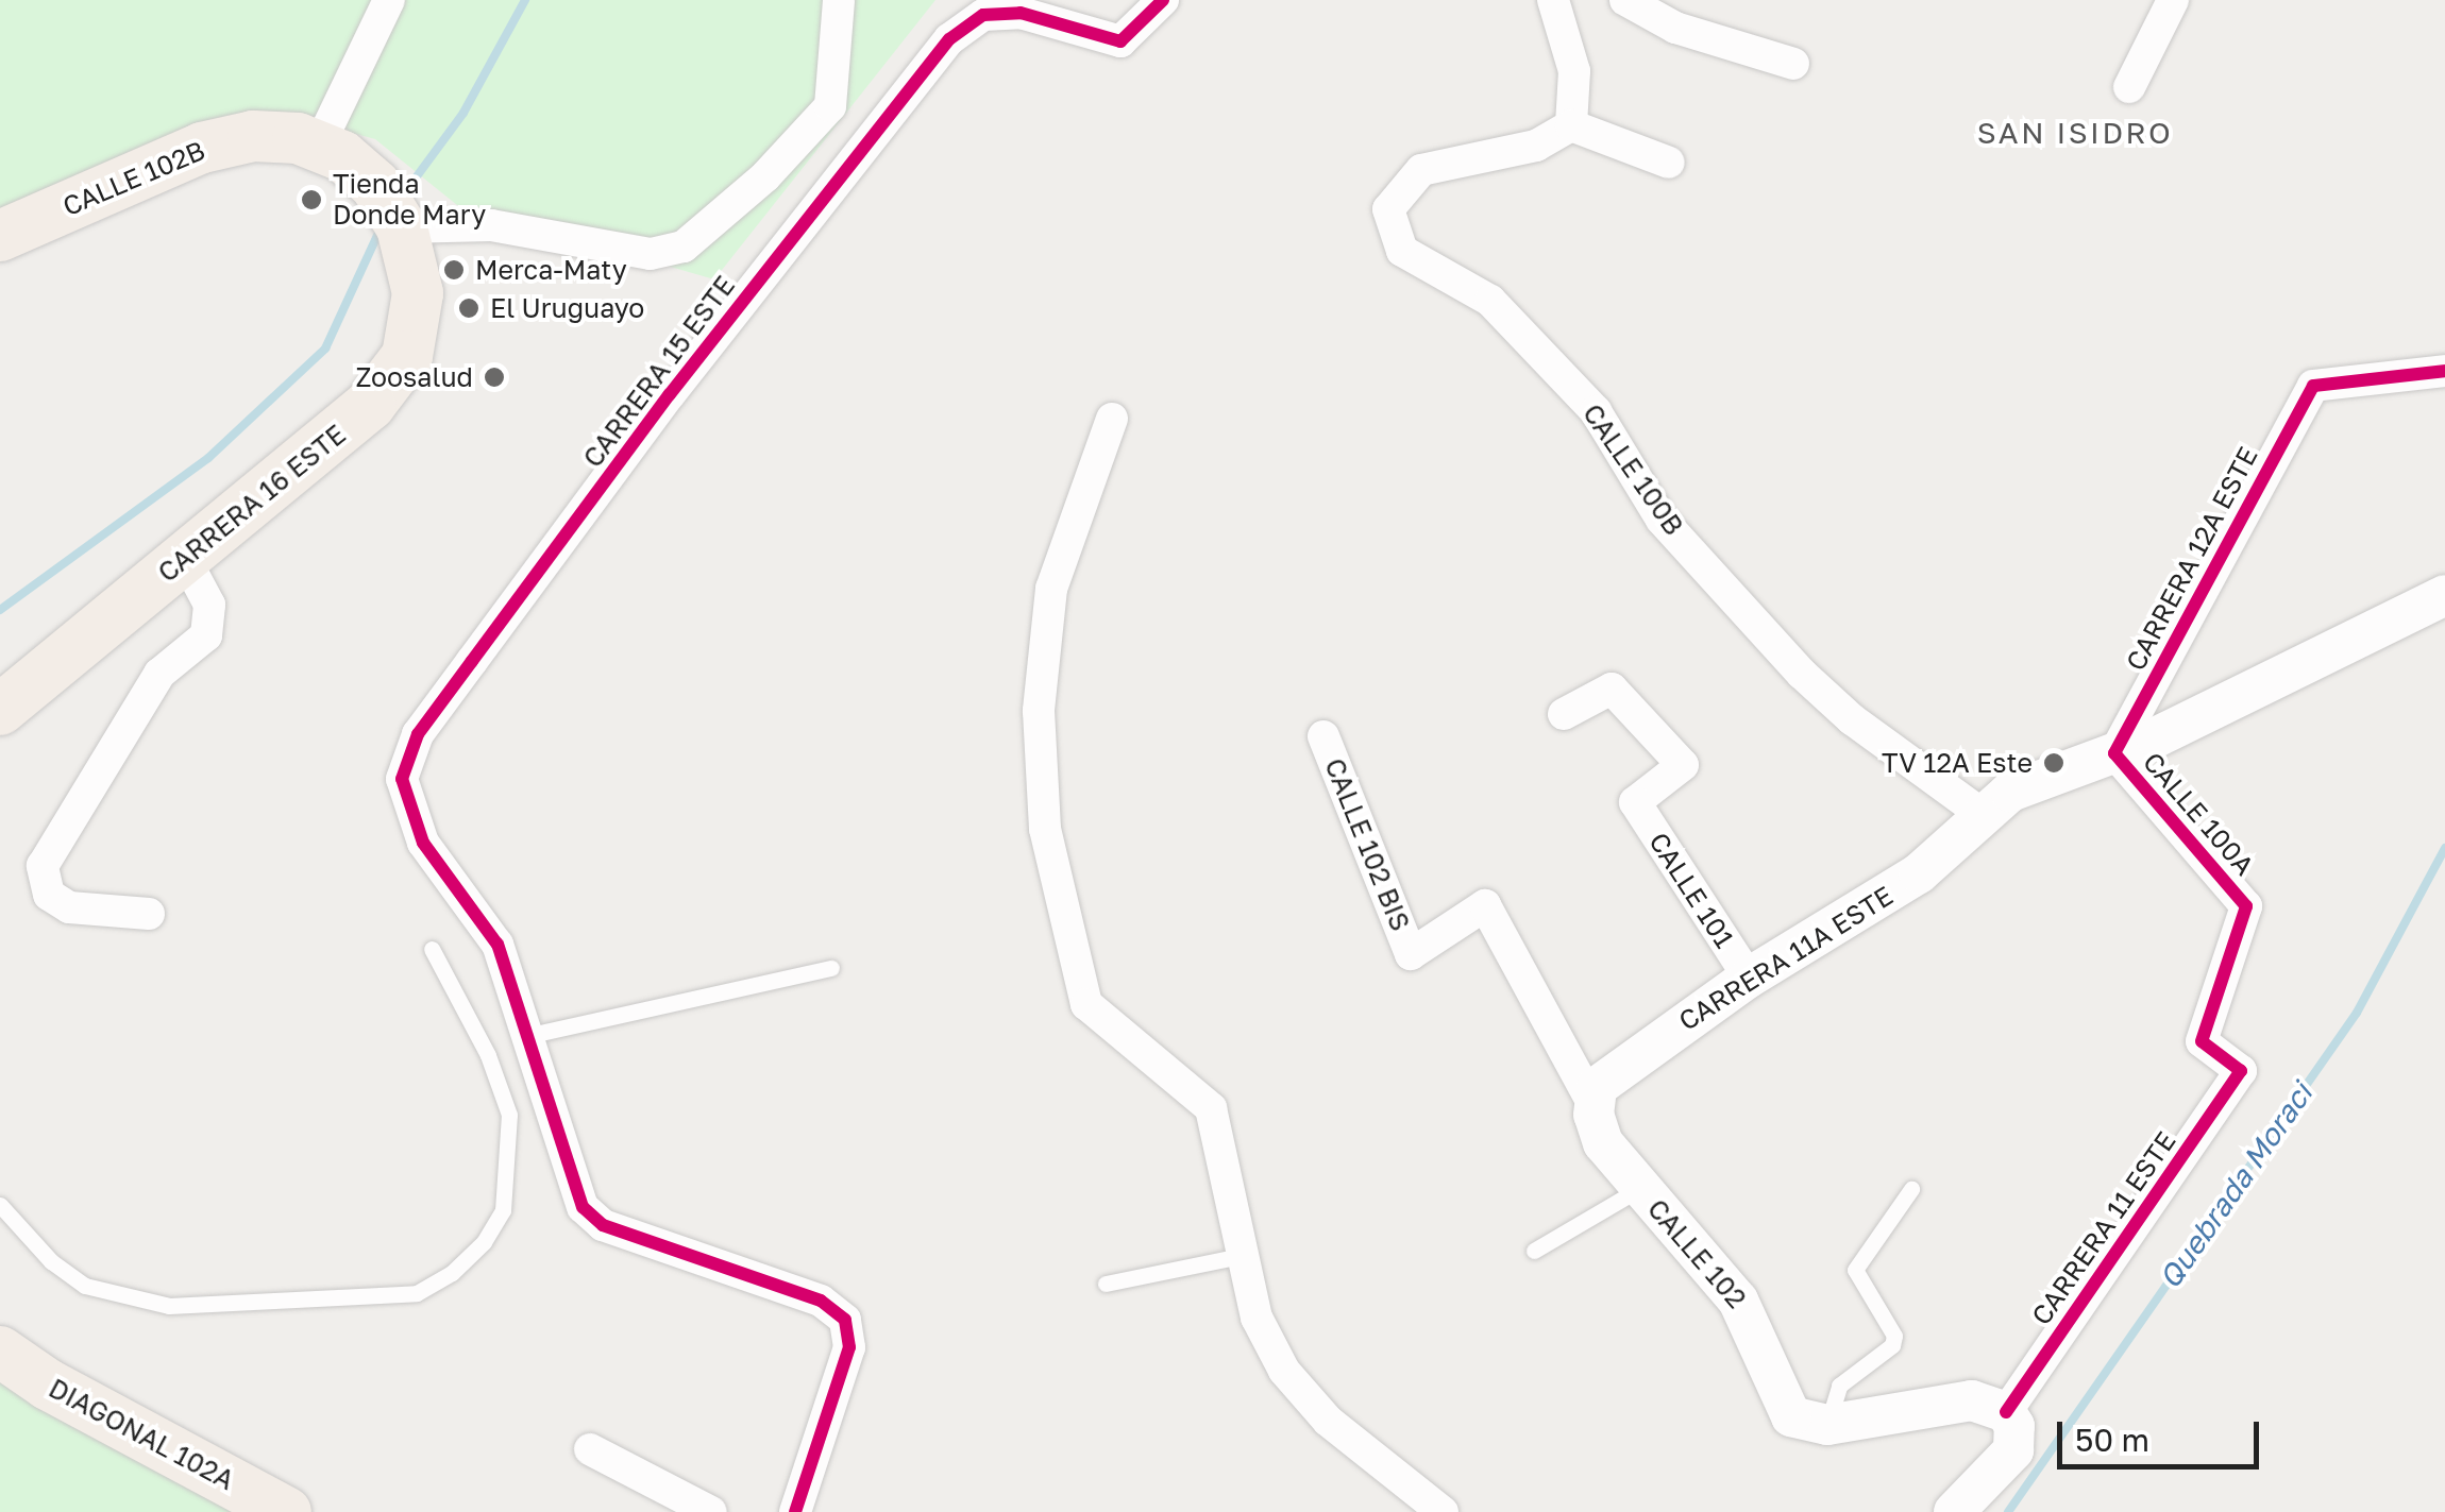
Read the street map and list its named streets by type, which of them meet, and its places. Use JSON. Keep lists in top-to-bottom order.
{
  "streets": {
    "main road": ["CALLE 102B", "CARRERA 16 ESTE", "DIAGONAL 102A"],
    "street": [
      "CARRERA 15 ESTE",
      "CALLE 100B",
      "CARRERA 12A ESTE",
      "CALLE 100A",
      "CALLE 102 BIS",
      "CALLE 101",
      "CARRERA 11A ESTE",
      "CARRERA 11 ESTE",
      "CALLE 102"
    ]
  },
  "crossings": [
    ["CALLE 102B", "CARRERA 16 ESTE"],
    ["CALLE 100B", "CARRERA 11A ESTE"],
    ["CARRERA 12A ESTE", "CALLE 100A"],
    ["CARRERA 12A ESTE", "CARRERA 11A ESTE"],
    ["CALLE 100A", "CARRERA 11A ESTE"],
    ["CALLE 100A", "CARRERA 11 ESTE"],
    ["CALLE 102 BIS", "CALLE 102"],
    ["CALLE 101", "CARRERA 11A ESTE"],
    ["CARRERA 11A ESTE", "CALLE 102"]
  ],
  "districts": ["SAN ISIDRO"],
  "water": ["Quebrada Moraci"],
  "places": [
    "Tienda Donde Mary",
    "Merca-Maty",
    "El Uruguayo",
    "Zoosalud",
    "TV 12A Este"
  ],
  "scale_bar": "50 m"
}
